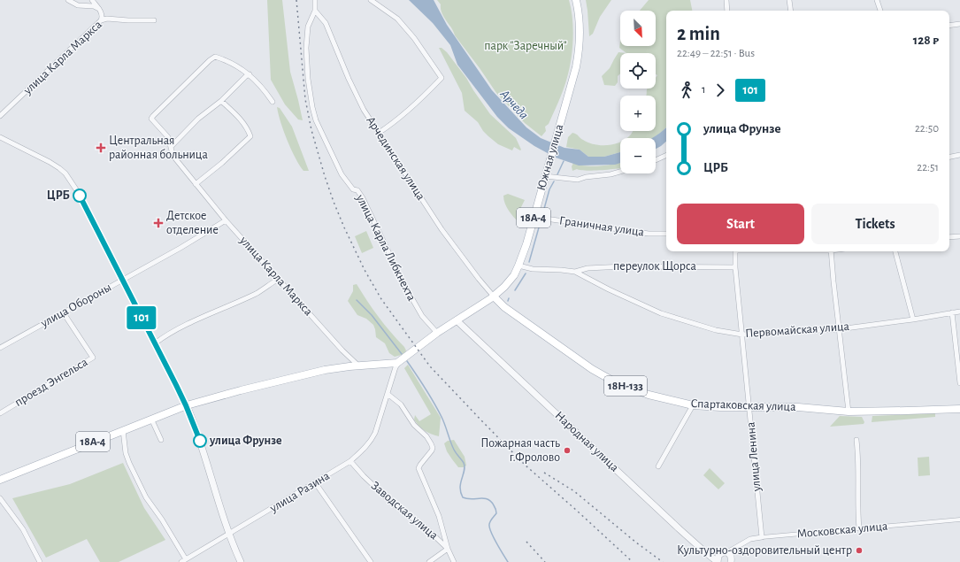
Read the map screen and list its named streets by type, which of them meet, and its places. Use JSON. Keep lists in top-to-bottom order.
{
  "streets": {
    "main road": [
      "Южная улица",
      "18А-4",
      "18Н-133",
      "Спартаковская улица"
    ],
    "street": [
      "улица Карла Маркса",
      "Арчединская улица",
      "Граничная улица",
      "улица Карла Либкнехта",
      "переулок Щорса",
      "улица Обороны",
      "Первомайская улица",
      "проезд Энгельса",
      "Народная улица",
      "улица Ленина",
      "улица Разина",
      "Заводская улица",
      "Московская улица"
    ]
  },
  "crossings": [
    ["улица Карла Маркса", "18А-4"],
    ["улица Карла Маркса", "улица Обороны"],
    ["Южная улица", "Арчединская улица"],
    ["Южная улица", "18А-4"],
    ["Южная улица", "Граничная улица"],
    ["Южная улица", "улица Карла Либкнехта"],
    ["Южная улица", "Первомайская улица"],
    ["Южная улица", "Спартаковская улица"],
    ["Южная улица", "Народная улица"],
    ["Южная улица", "улица Разина"],
    ["Арчединская улица", "улица Карла Либкнехта"],
    ["Арчединская улица", "Спартаковская улица"],
    ["18А-4", "улица Разина"],
    ["переулок Щорса", "Первомайская улица"],
    ["переулок Щорса", "улица Ленина"],
    ["улица Обороны", "проезд Энгельса"],
    ["Первомайская улица", "улица Ленина"],
    ["Спартаковская улица", "улица Ленина"],
    ["улица Ленина", "Московская улица"],
    ["улица Разина", "Заводская улица"]
  ],
  "water": ["Арчеда"],
  "parks": ["парк \"Заречный\""],
  "places": {
    "health": ["Центральная районная больница", "Детское отделение"],
    "other": [
      "ЦРБ",
      "улица Фрунзе",
      "Пожарная часть г.Фролово",
      "Культурно-оздоровительный центр"
    ]
  },
  "lines": ["bus line 101"],
  "north": "bottom right",
  "page": {
    "on_map": "101",
    "map_buttons": ["+", "−"],
    "heading": ["2 min", "22:49 – 22:51 · Bus", "128 ₽"],
    "legs": ["1", "101"],
    "list": [
      {
        "name": "улица Фрунзе",
        "value": "22:50"
      },
      {
        "name": "ЦРБ",
        "value": "22:51"
      }
    ],
    "buttons": ["Start", "Tickets"]
  }
}
